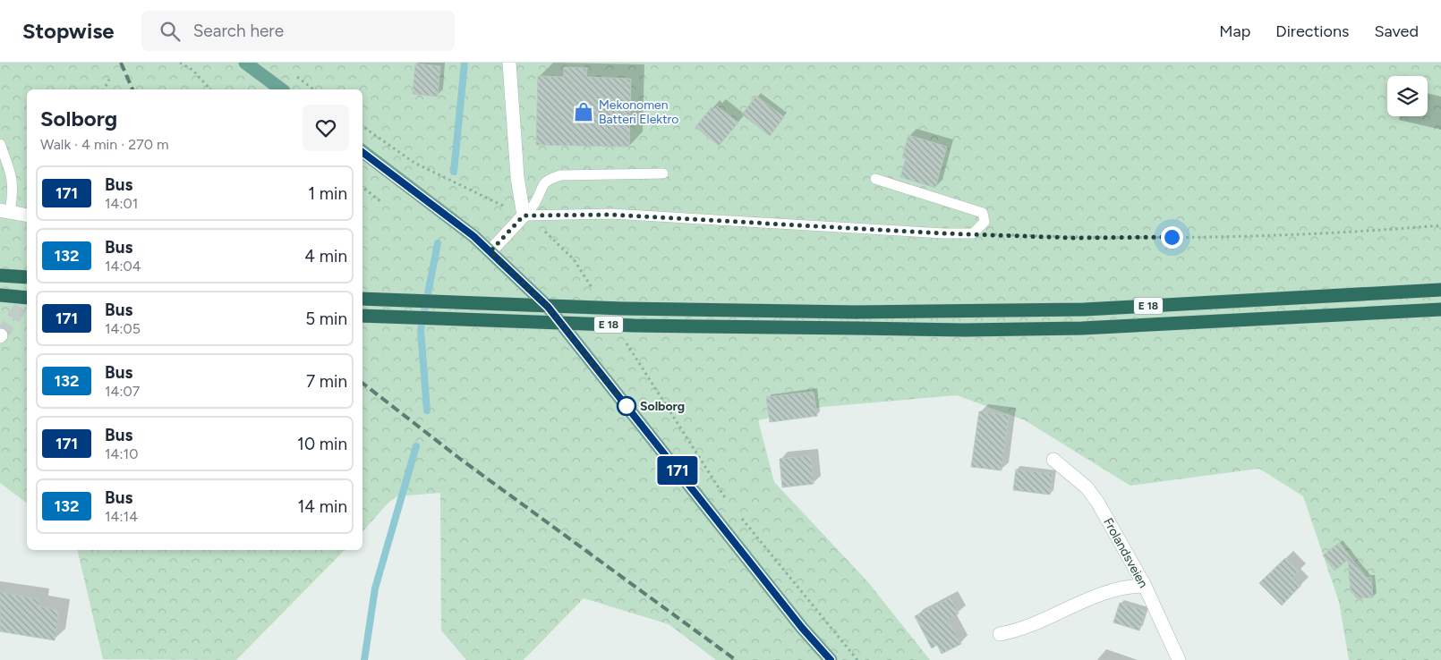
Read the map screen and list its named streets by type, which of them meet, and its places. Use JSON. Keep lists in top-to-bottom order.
{
  "streets": {
    "highway": ["E 18"],
    "street": ["Frolandsveien"]
  },
  "places": {
    "shop": ["Mekonomen Batteri Elektro"],
    "other": ["Solborg"]
  },
  "lines": ["bus line 171"],
  "page": {
    "header": "Stopwise",
    "search": "Search here",
    "nav": ["Map", "Directions", "Saved"],
    "on_map": "171",
    "heading": ["Solborg", "Walk · 4 min · 270 m"],
    "list": [
      {
        "mark": "171",
        "name": "Bus",
        "note": "14:01",
        "value": "1 min"
      },
      {
        "mark": "132",
        "name": "Bus",
        "note": "14:04",
        "value": "4 min"
      },
      {
        "mark": "171",
        "name": "Bus",
        "note": "14:05",
        "value": "5 min"
      },
      {
        "mark": "132",
        "name": "Bus",
        "note": "14:07",
        "value": "7 min"
      },
      {
        "mark": "171",
        "name": "Bus",
        "note": "14:10",
        "value": "10 min"
      },
      {
        "mark": "132",
        "name": "Bus",
        "note": "14:14",
        "value": "14 min"
      }
    ]
  }
}
